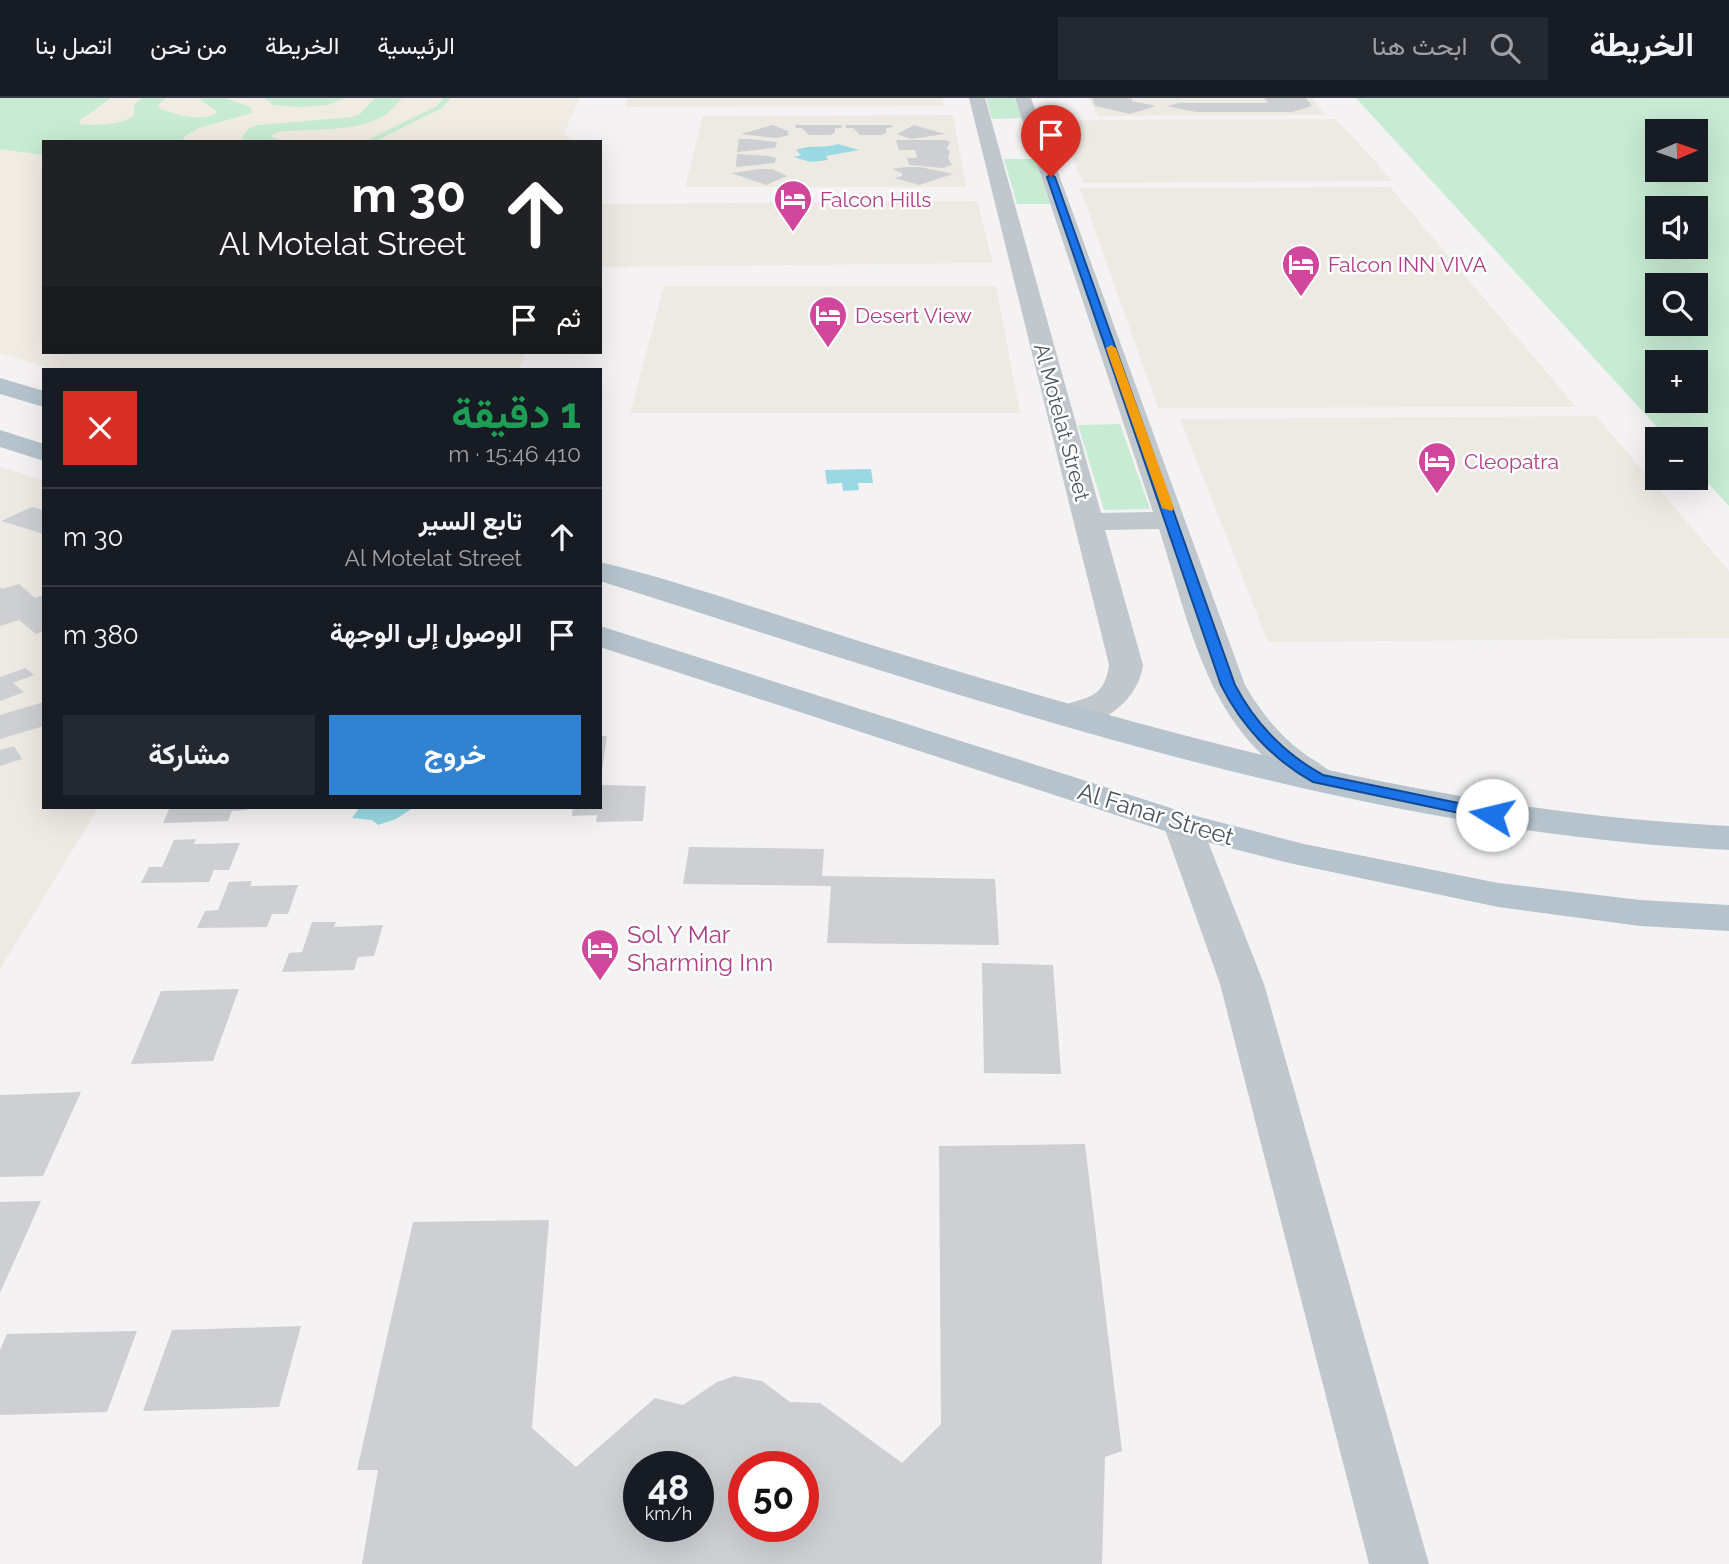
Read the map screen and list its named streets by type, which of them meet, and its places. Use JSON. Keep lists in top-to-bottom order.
{
  "streets": {
    "main road": ["Al Fanar Street"],
    "street": ["Al Motelat Street"]
  },
  "places": {
    "hotel": [
      "Falcon Hills",
      "Falcon INN VIVA",
      "Desert View",
      "Cleopatra",
      "Sol Y Mar Sharming Inn"
    ]
  },
  "north": "right",
  "page": {
    "header": "الخريطة",
    "search": "ابحث هنا",
    "nav": [
      "الرئيسية",
      "الخريطة",
      "من نحن",
      "اتصل بنا"
    ],
    "map_buttons": ["+", "−"],
    "turn": ["30 m", "Al Motelat Street"],
    "then": "ثم",
    "heading": ["1 دقيقة", "410 m · 15:46"],
    "list": [
      {
        "name": "تابع السير",
        "note": "Al Motelat Street",
        "value": "30 m"
      },
      {
        "name": "الوصول إلى الوجهة",
        "value": "380 m"
      }
    ],
    "buttons": ["خروج", "مشاركة"],
    "speed": "48 km/h",
    "limit": "50"
  }
}
